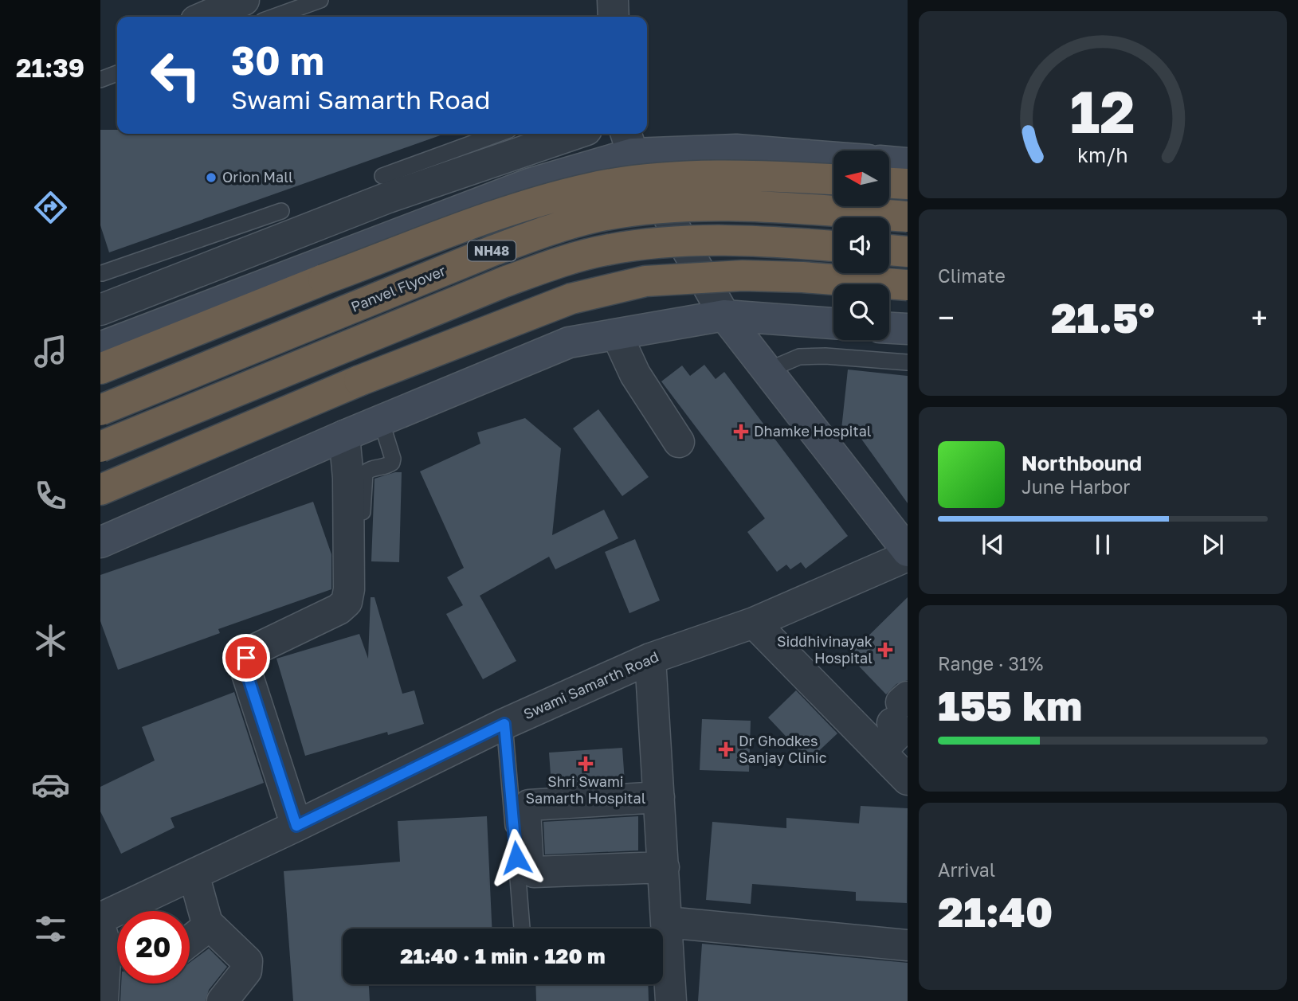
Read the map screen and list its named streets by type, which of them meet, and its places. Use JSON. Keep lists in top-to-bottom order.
{
  "streets": {
    "highway": ["NH48", "Panvel Flyover"],
    "street": ["Swami Samarth Road"]
  },
  "places": {
    "other": ["Orion Mall"],
    "health": [
      "Dhamke Hospital",
      "Siddhivinayak Hospital",
      "Dr Ghodkes Sanjay Clinic",
      "Shri Swami Samarth Hospital"
    ]
  },
  "north": "left",
  "page": {
    "tabs": "21:39",
    "turn": ["30 m", "Swami Samarth Road"],
    "tile": [
      "Climate",
      ["Range · 31%", "155 km"],
      ["Arrival", "21:40"]
    ],
    "heat": ["−", "21.5°", "+"],
    "song": ["Northbound", "June Harbor"],
    "limit": "20",
    "trip": "21:40 · 1 min · 120 m",
    "gauge": ["12", "km/h"]
  }
}
